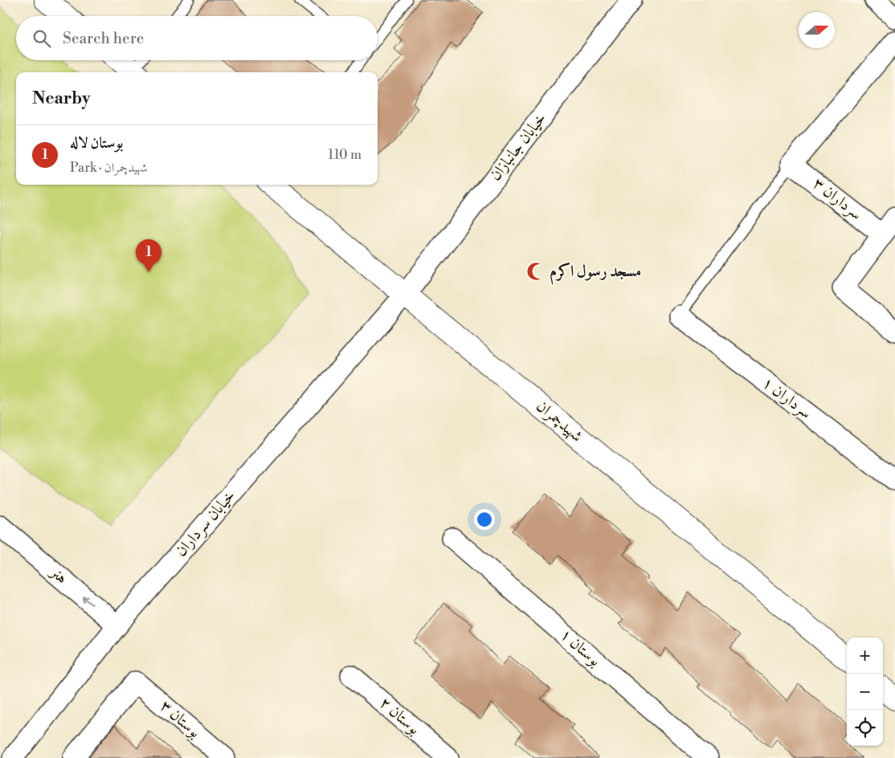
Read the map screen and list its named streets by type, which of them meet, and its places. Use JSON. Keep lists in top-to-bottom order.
{
  "streets": {
    "street": [
      "خیابان جانبازان",
      "سرداران ۳",
      "سرداران ۱",
      "شهیدچمران",
      "خیابان سرداران",
      "هنر",
      "بوستان ۱",
      "بوستان ۲",
      "بوستان ۳"
    ]
  },
  "crossings": [
    ["خیابان جانبازان", "شهیدچمران"],
    ["خیابان جانبازان", "خیابان سرداران"],
    ["شهیدچمران", "خیابان سرداران"],
    ["خیابان سرداران", "هنر"]
  ],
  "one_way": ["هنر"],
  "places": {
    "mosque": ["مسجد رسول اکرم"]
  },
  "north": "right",
  "page": {
    "search": "Search here",
    "heading": "Nearby",
    "list": [
      {
        "mark": "1",
        "name": "بوستان لاله",
        "note": "Park · شهیدچمران",
        "value": "110 m"
      }
    ],
    "pins": "1",
    "map_buttons": ["+", "−"]
  }
}
